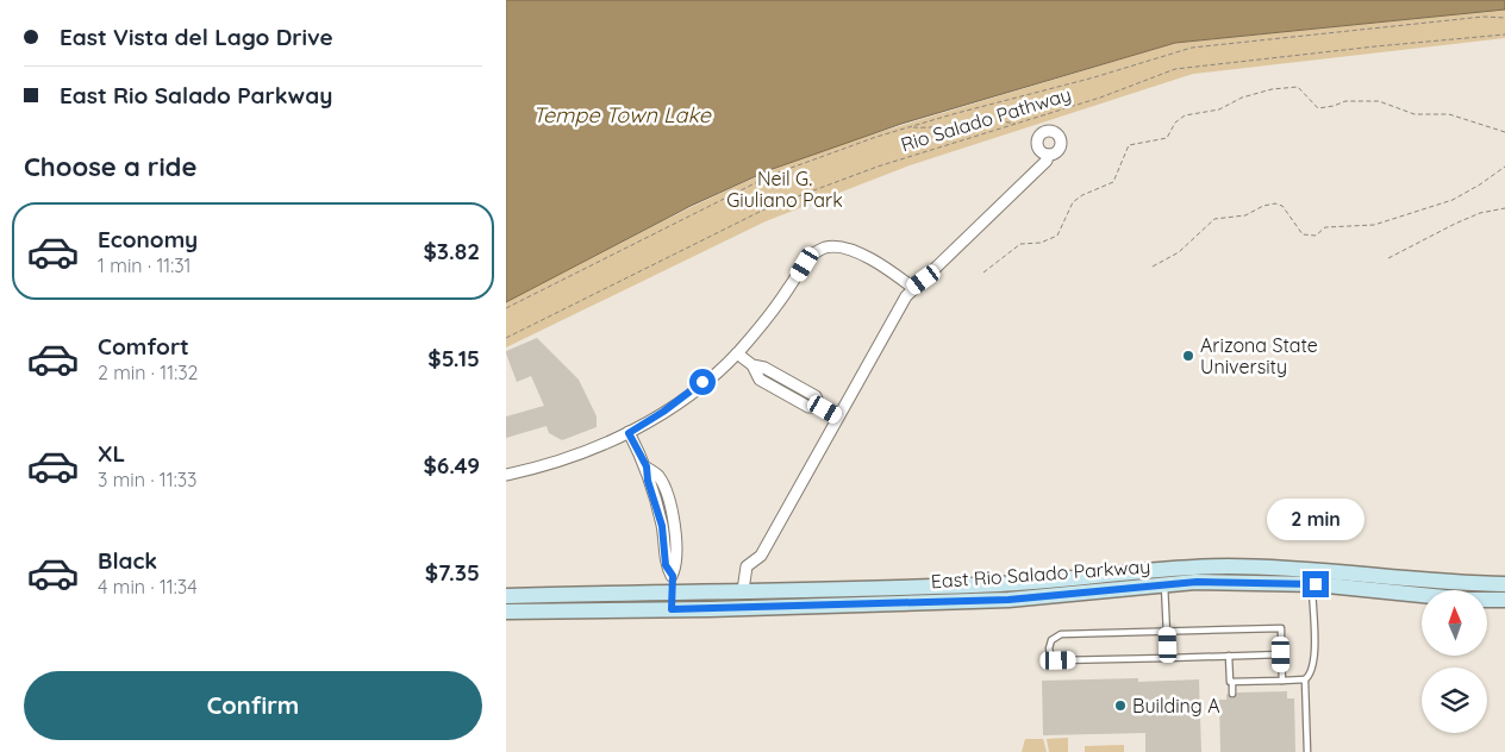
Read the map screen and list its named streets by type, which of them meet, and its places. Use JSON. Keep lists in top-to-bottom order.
{
  "streets": {
    "main road": ["East Rio Salado Parkway"],
    "path": ["Rio Salado Pathway"]
  },
  "water": ["Tempe Town Lake"],
  "parks": ["Neil G. Giuliano Park"],
  "places": ["Arizona State University", "Building A"],
  "north": "top",
  "page": {
    "banner": ["East Vista del Lago Drive", "East Rio Salado Parkway"],
    "heading": "Choose a ride",
    "list": [
      {
        "name": "Economy",
        "note": "1 min · 11:31",
        "value": "$3.82"
      },
      {
        "name": "Comfort",
        "note": "2 min · 11:32",
        "value": "$5.15"
      },
      {
        "name": "XL",
        "note": "3 min · 11:33",
        "value": "$6.49"
      },
      {
        "name": "Black",
        "note": "4 min · 11:34",
        "value": "$7.35"
      }
    ],
    "bubble": "2 min",
    "buttons": "Confirm"
  }
}
